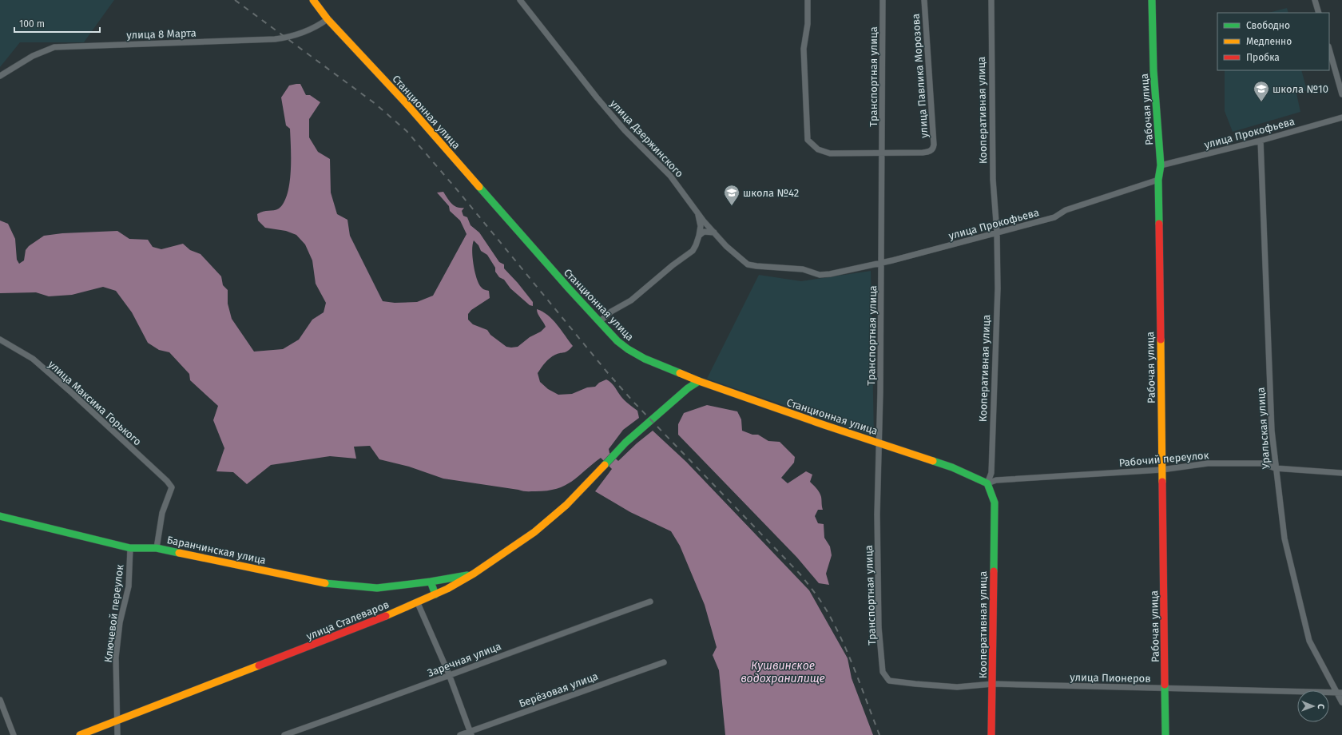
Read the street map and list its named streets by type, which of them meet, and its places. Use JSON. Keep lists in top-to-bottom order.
{
  "streets": {
    "street": [
      "улица 8 Марта",
      "улица Павлика Морозова",
      "Транспортная улица",
      "Рабочая улица",
      "Кооперативная улица",
      "Станционная улица",
      "улица Прокофьева",
      "улица Дзержинского",
      "улица Максима Горького",
      "Уральская улица",
      "Рабочий переулок",
      "Баранчинская улица",
      "Ключевой переулок",
      "улица Сталеваров",
      "Заречная улица",
      "улица Пионеров",
      "Берёзовая улица"
    ]
  },
  "crossings": [
    ["улица 8 Марта", "Станционная улица"],
    ["улица Павлика Морозова", "Транспортная улица"],
    ["Транспортная улица", "Станционная улица"],
    ["Транспортная улица", "улица Прокофьева"],
    ["Транспортная улица", "улица Пионеров"],
    ["Рабочая улица", "улица Прокофьева"],
    ["Рабочая улица", "Рабочий переулок"],
    ["Рабочая улица", "улица Пионеров"],
    ["Кооперативная улица", "Станционная улица"],
    ["Кооперативная улица", "улица Прокофьева"],
    ["Кооперативная улица", "Рабочий переулок"],
    ["Кооперативная улица", "улица Пионеров"],
    ["Станционная улица", "Рабочий переулок"],
    ["Станционная улица", "улица Сталеваров"],
    ["улица Прокофьева", "улица Дзержинского"],
    ["улица Прокофьева", "Уральская улица"],
    ["улица Максима Горького", "Баранчинская улица"],
    ["Уральская улица", "Рабочий переулок"],
    ["Уральская улица", "улица Пионеров"],
    ["Баранчинская улица", "Ключевой переулок"],
    ["Баранчинская улица", "улица Сталеваров"],
    ["Ключевой переулок", "улица Сталеваров"]
  ],
  "water": ["Кушвинское водохранилище"],
  "places": {
    "school or university": ["школа №10", "школа №42"]
  },
  "legend": ["Свободно", "Медленно", "Пробка"],
  "scale_bar": "100 m",
  "north": "right"
}
